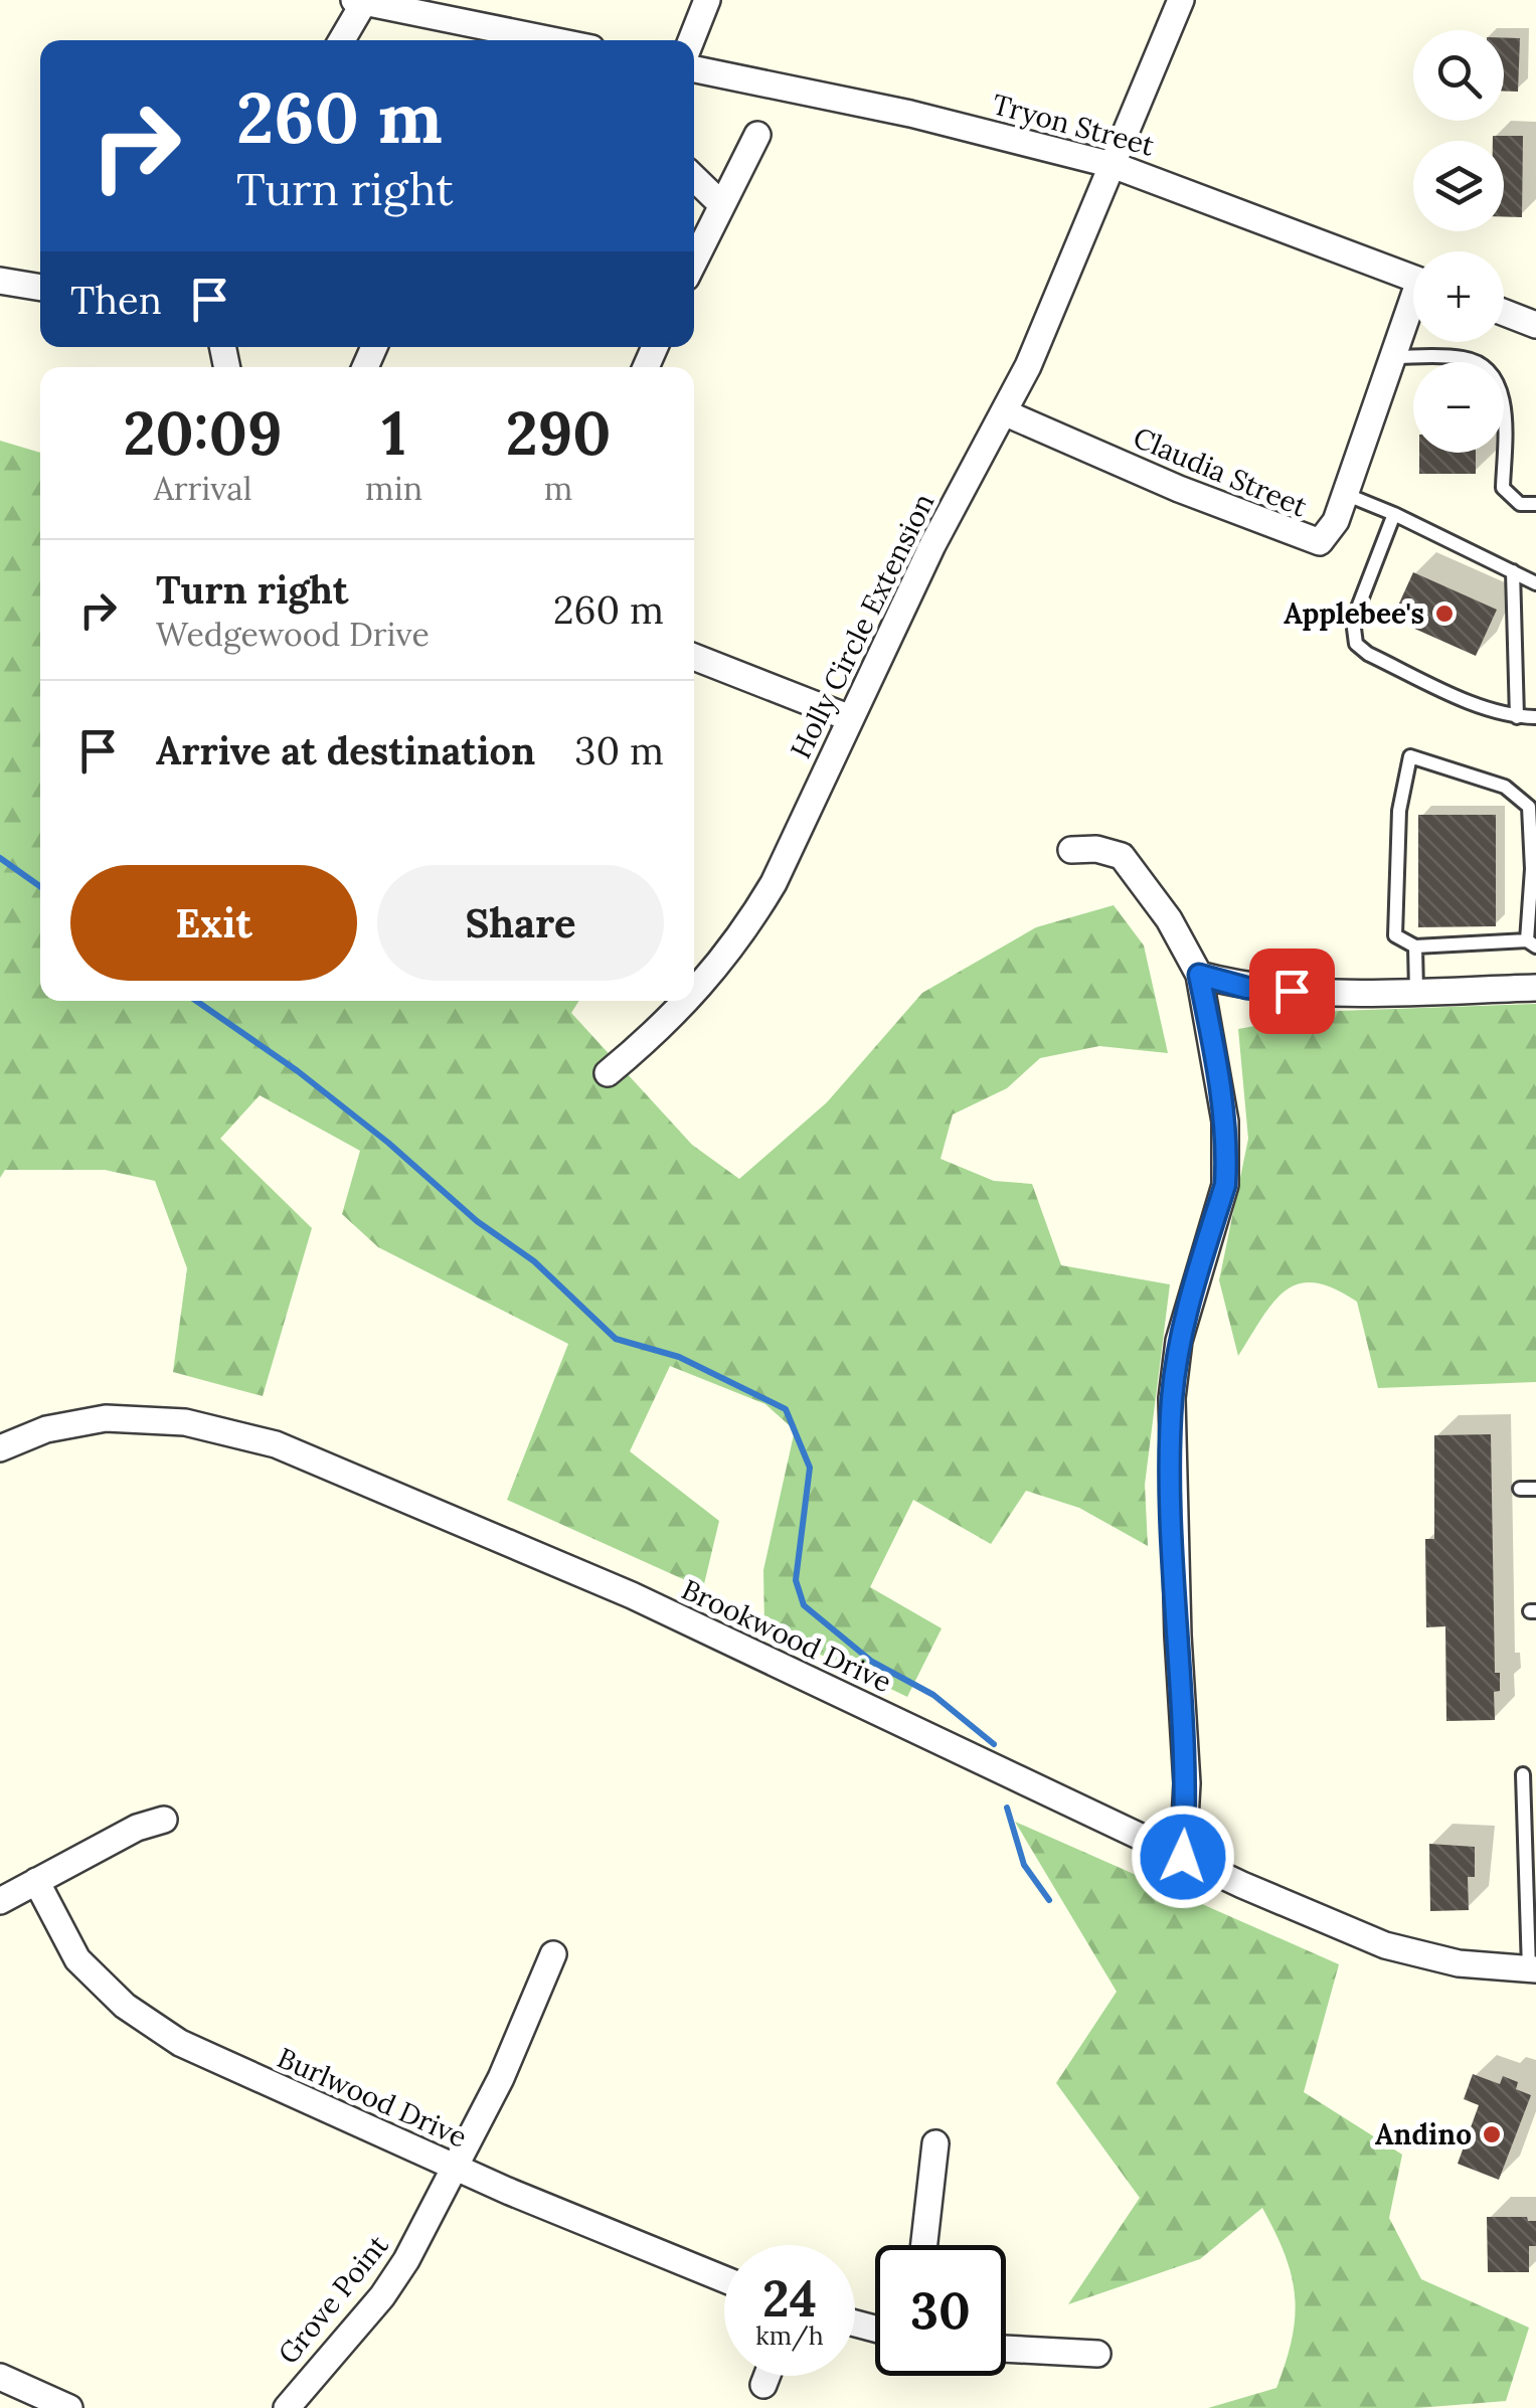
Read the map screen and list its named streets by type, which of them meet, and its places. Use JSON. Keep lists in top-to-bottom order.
{
  "streets": {
    "street": [
      "Tryon Street",
      "Claudia Street",
      "Holly Circle Extension",
      "Brookwood Drive",
      "Burlwood Drive",
      "Grove Point"
    ]
  },
  "crossings": [
    ["Tryon Street", "Holly Circle Extension"],
    ["Claudia Street", "Holly Circle Extension"],
    ["Burlwood Drive", "Grove Point"]
  ],
  "places": ["Applebee's", "Andino"],
  "page": {
    "map_buttons": ["+", "−"],
    "turn": ["260 m", "Turn right"],
    "then": "Then",
    "eta": [
      "20:09",
      "Arrival",
      "1",
      "min",
      "290",
      "m"
    ],
    "list": [
      {
        "name": "Turn right",
        "note": "Wedgewood Drive",
        "value": "260 m"
      },
      {
        "name": "Arrive at destination",
        "value": "30 m"
      }
    ],
    "buttons": ["Exit", "Share"],
    "speed": "24 km/h",
    "limit": "30"
  }
}
